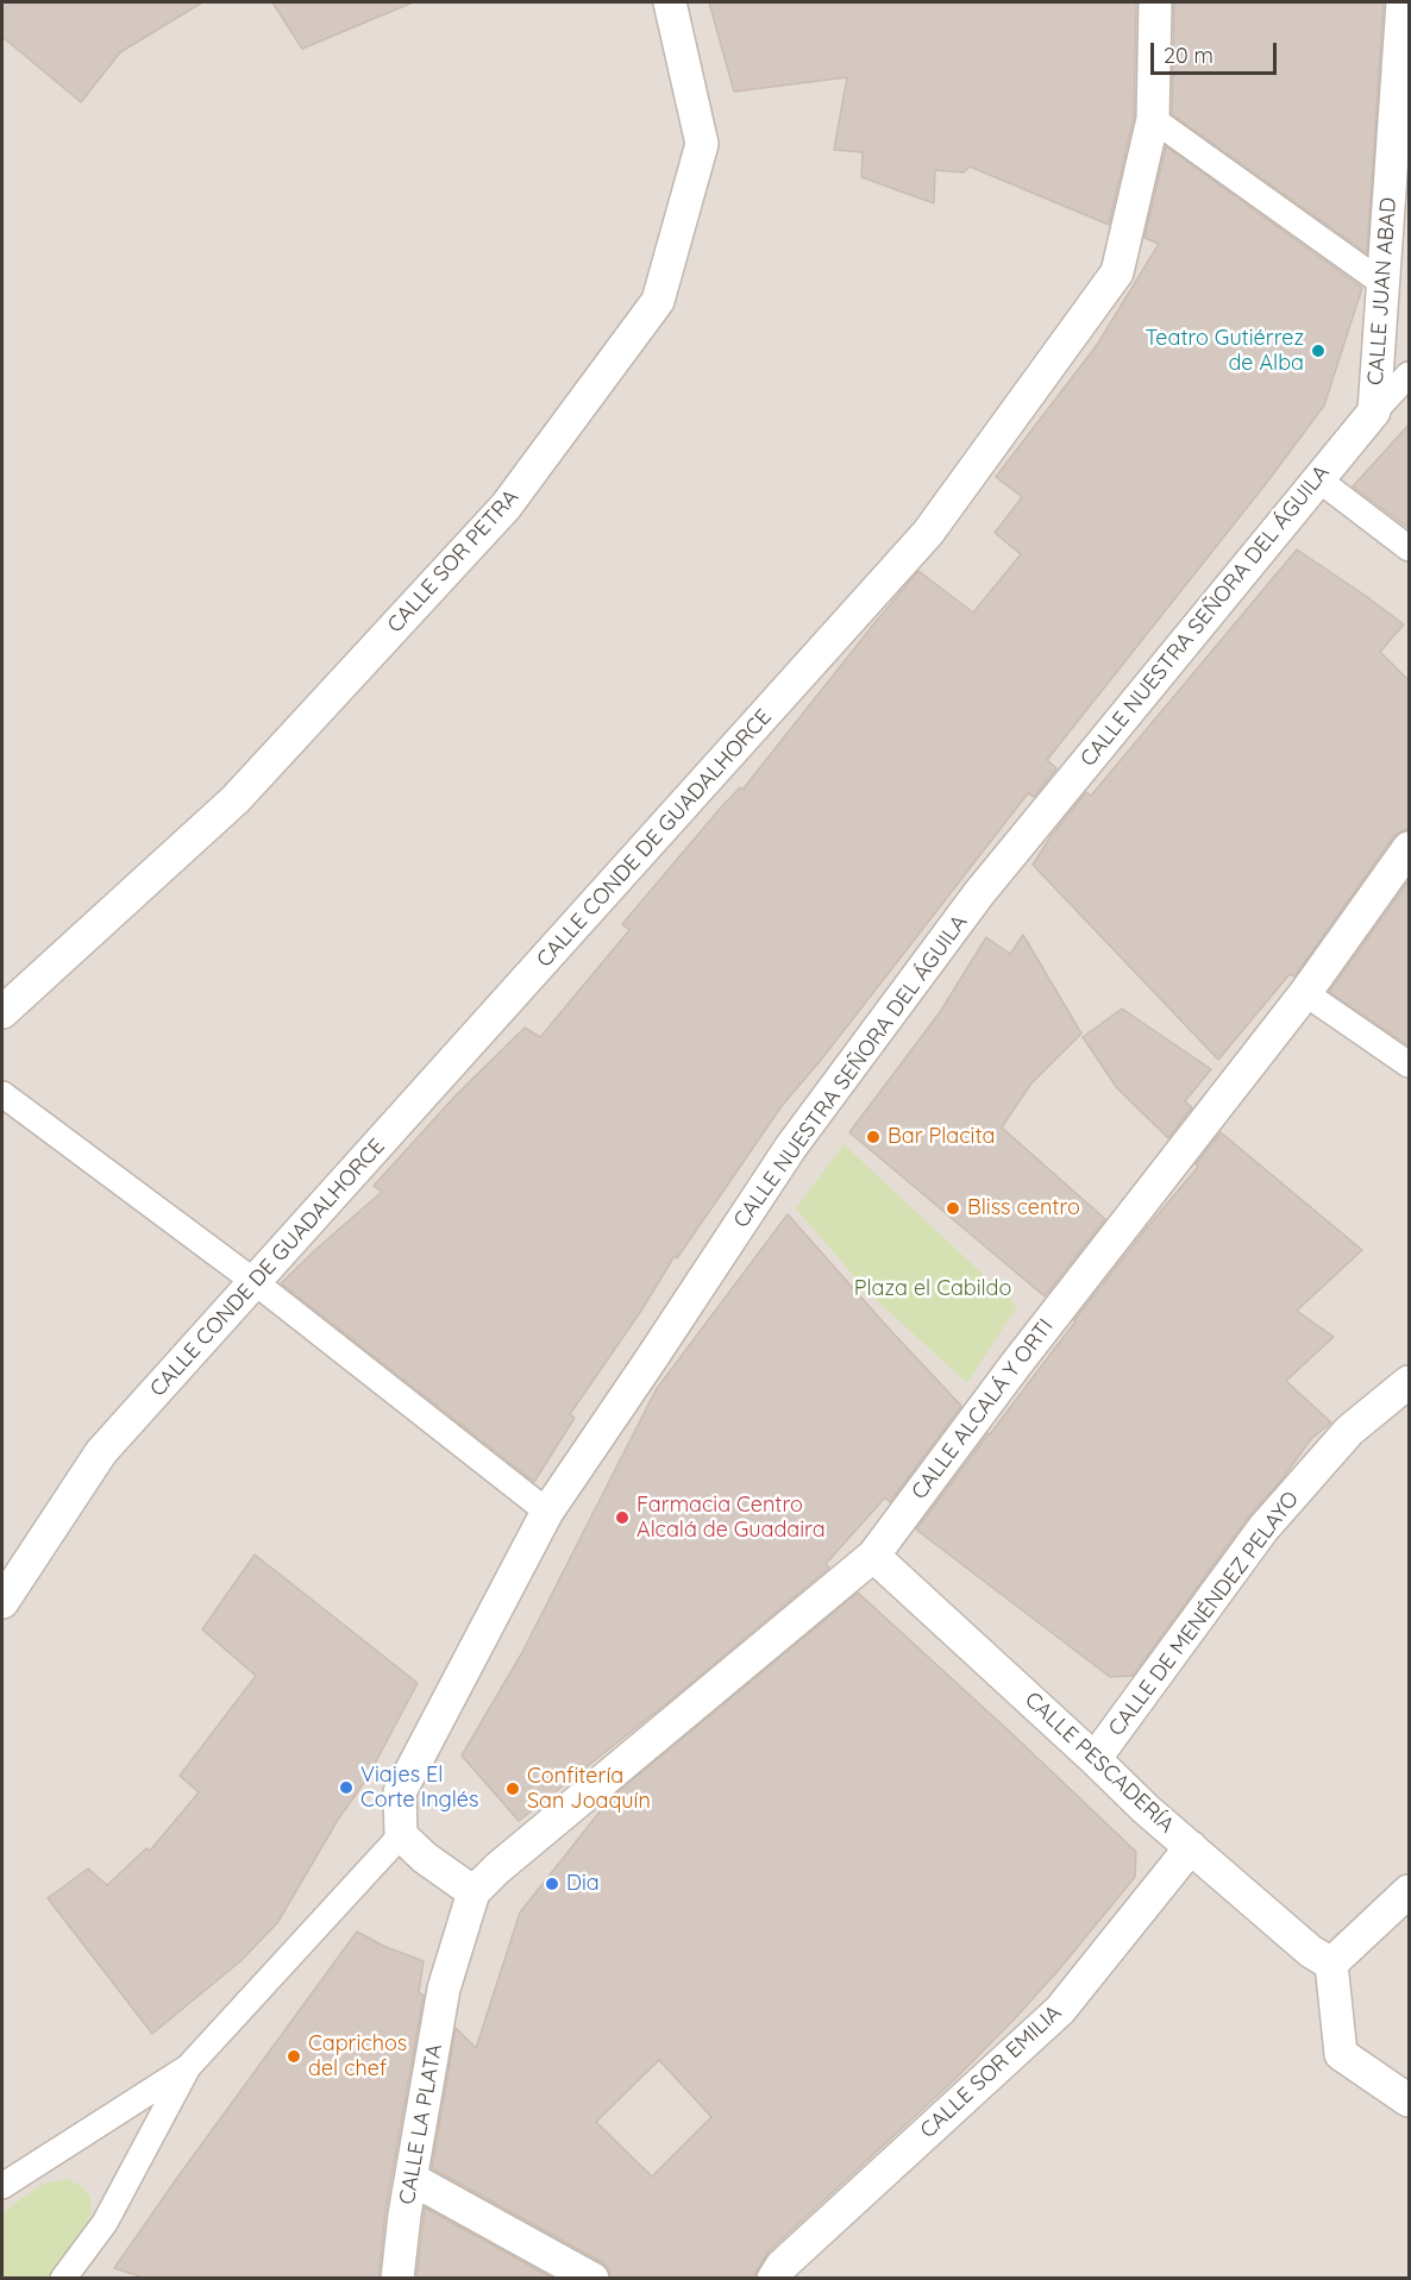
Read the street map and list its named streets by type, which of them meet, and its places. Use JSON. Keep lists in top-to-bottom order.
{
  "streets": {
    "street": [
      "CALLE JUAN ABAD",
      "CALLE SOR PETRA",
      "CALLE NUESTRA SEÑORA DEL ÁGUILA",
      "CALLE CONDE DE GUADALHORCE",
      "CALLE ALCALÁ Y ORTI",
      "CALLE DE MENÉNDEZ PELAYO",
      "CALLE PESCADERÍA",
      "CALLE SOR EMILIA",
      "CALLE LA PLATA"
    ]
  },
  "crossings": [
    ["CALLE JUAN ABAD", "CALLE NUESTRA SEÑORA DEL ÁGUILA"],
    ["CALLE ALCALÁ Y ORTI", "CALLE PESCADERÍA"],
    ["CALLE ALCALÁ Y ORTI", "CALLE LA PLATA"],
    ["CALLE DE MENÉNDEZ PELAYO", "CALLE PESCADERÍA"],
    ["CALLE PESCADERÍA", "CALLE SOR EMILIA"]
  ],
  "parks": ["Plaza el Cabildo"],
  "places": [
    "Teatro Gutiérrez de Alba",
    "Bar Placita",
    "Bliss centro",
    "Farmacia Centro Alcalá de Guadaira",
    "Viajes El Corte Inglés",
    "Confitería San Joaquín",
    "Dia",
    "Caprichos del chef"
  ],
  "scale_bar": "20 m"
}
